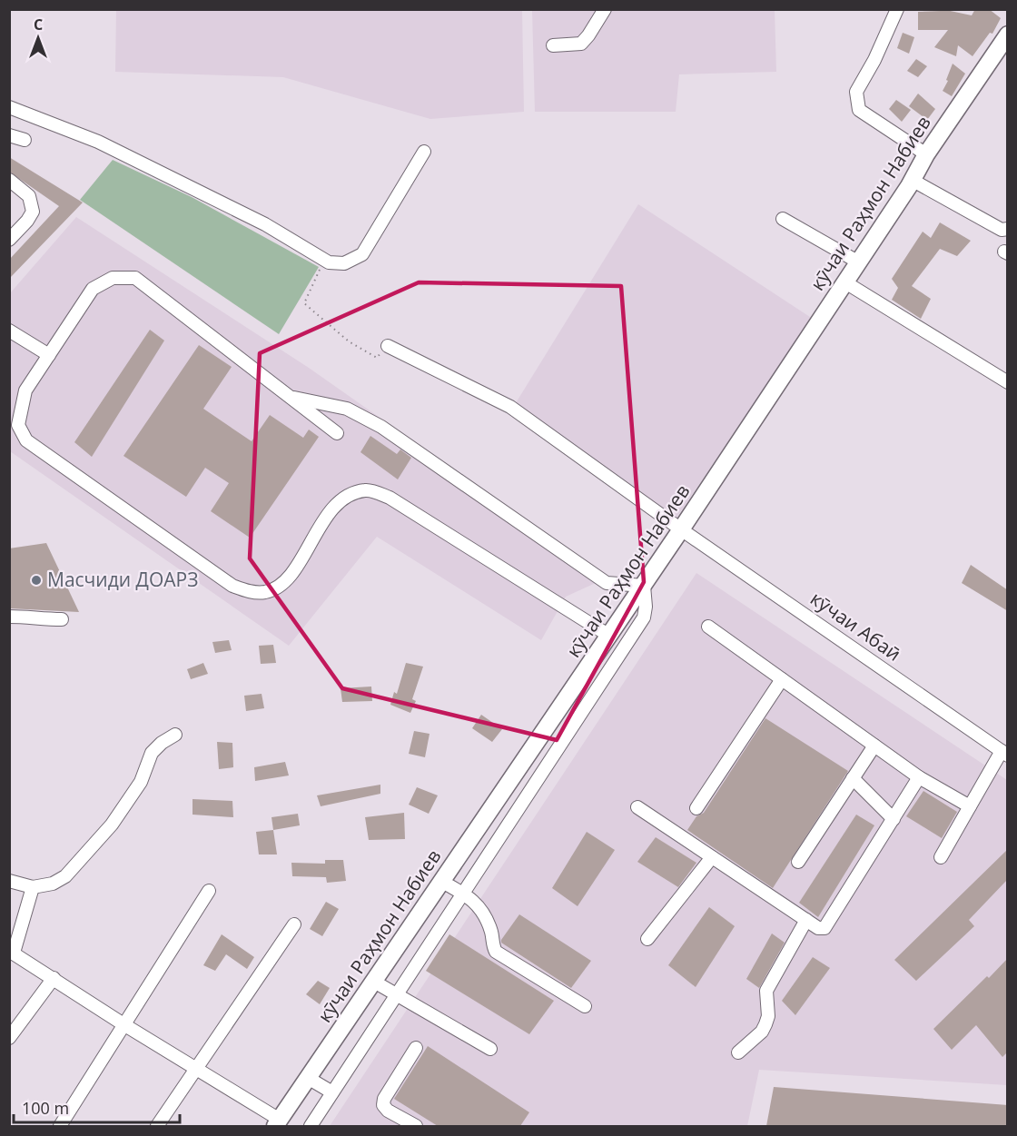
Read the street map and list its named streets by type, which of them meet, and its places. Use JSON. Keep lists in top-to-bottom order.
{
  "streets": {
    "main road": ["кӯчаи Раҳмон Набиев"],
    "street": ["кӯчаи Абаӣ"]
  },
  "crossings": [
    ["кӯчаи Раҳмон Набиев", "кӯчаи Абаӣ"]
  ],
  "places": ["Масчиди ДОАРЗ"],
  "scale_bar": "100 m",
  "north": "top"
}
